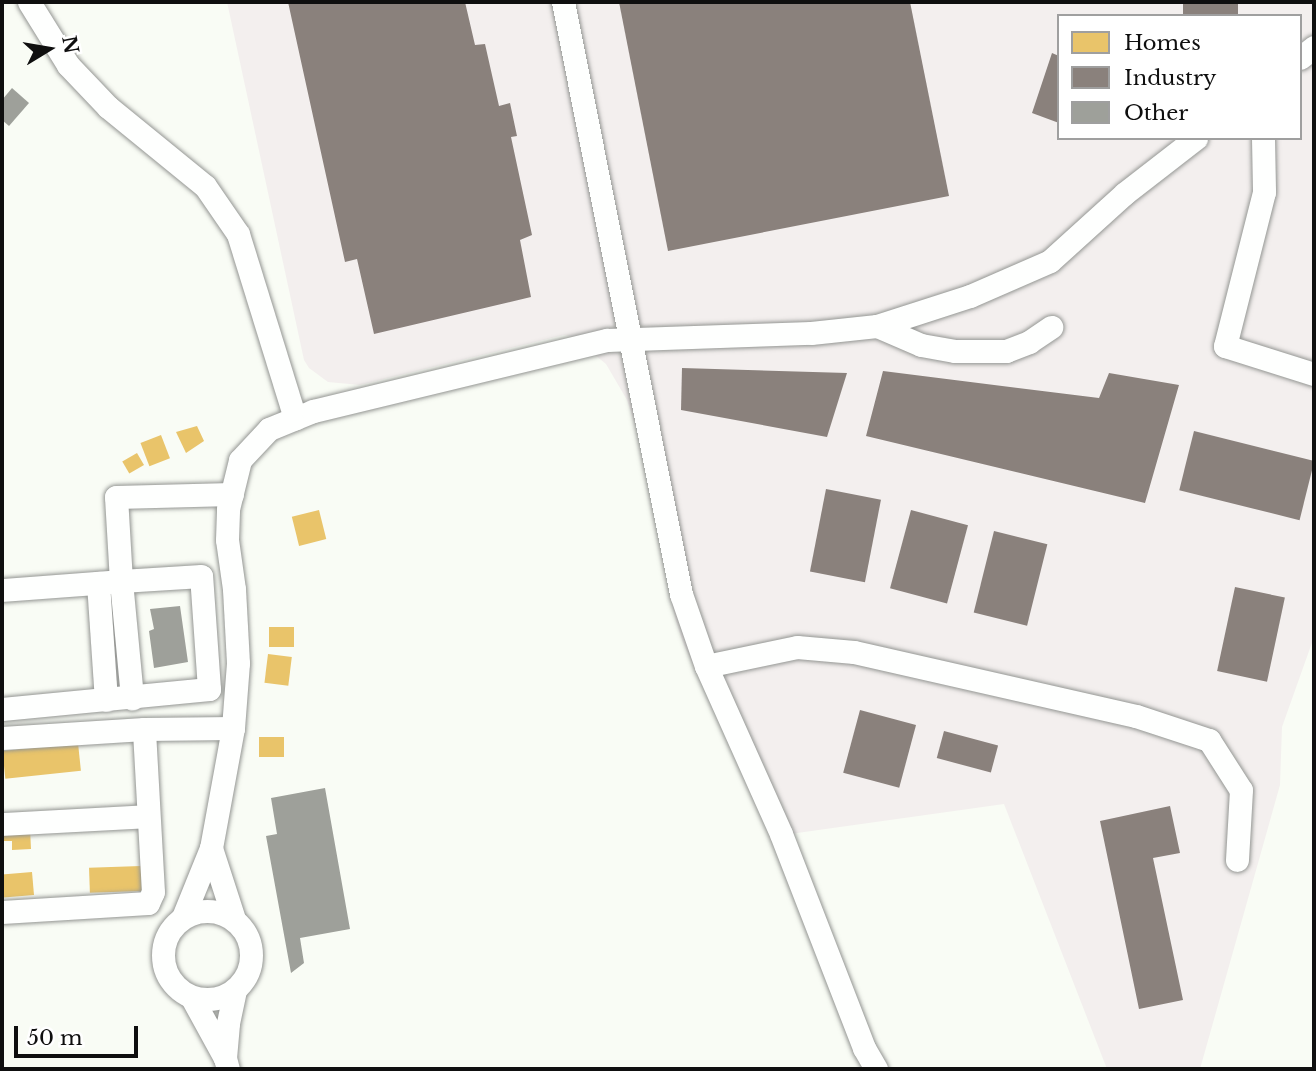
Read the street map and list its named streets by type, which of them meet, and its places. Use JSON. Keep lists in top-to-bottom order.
{
  "legend": ["Homes", "Industry", "Other"],
  "scale_bar": "50 m",
  "north": "right"
}
